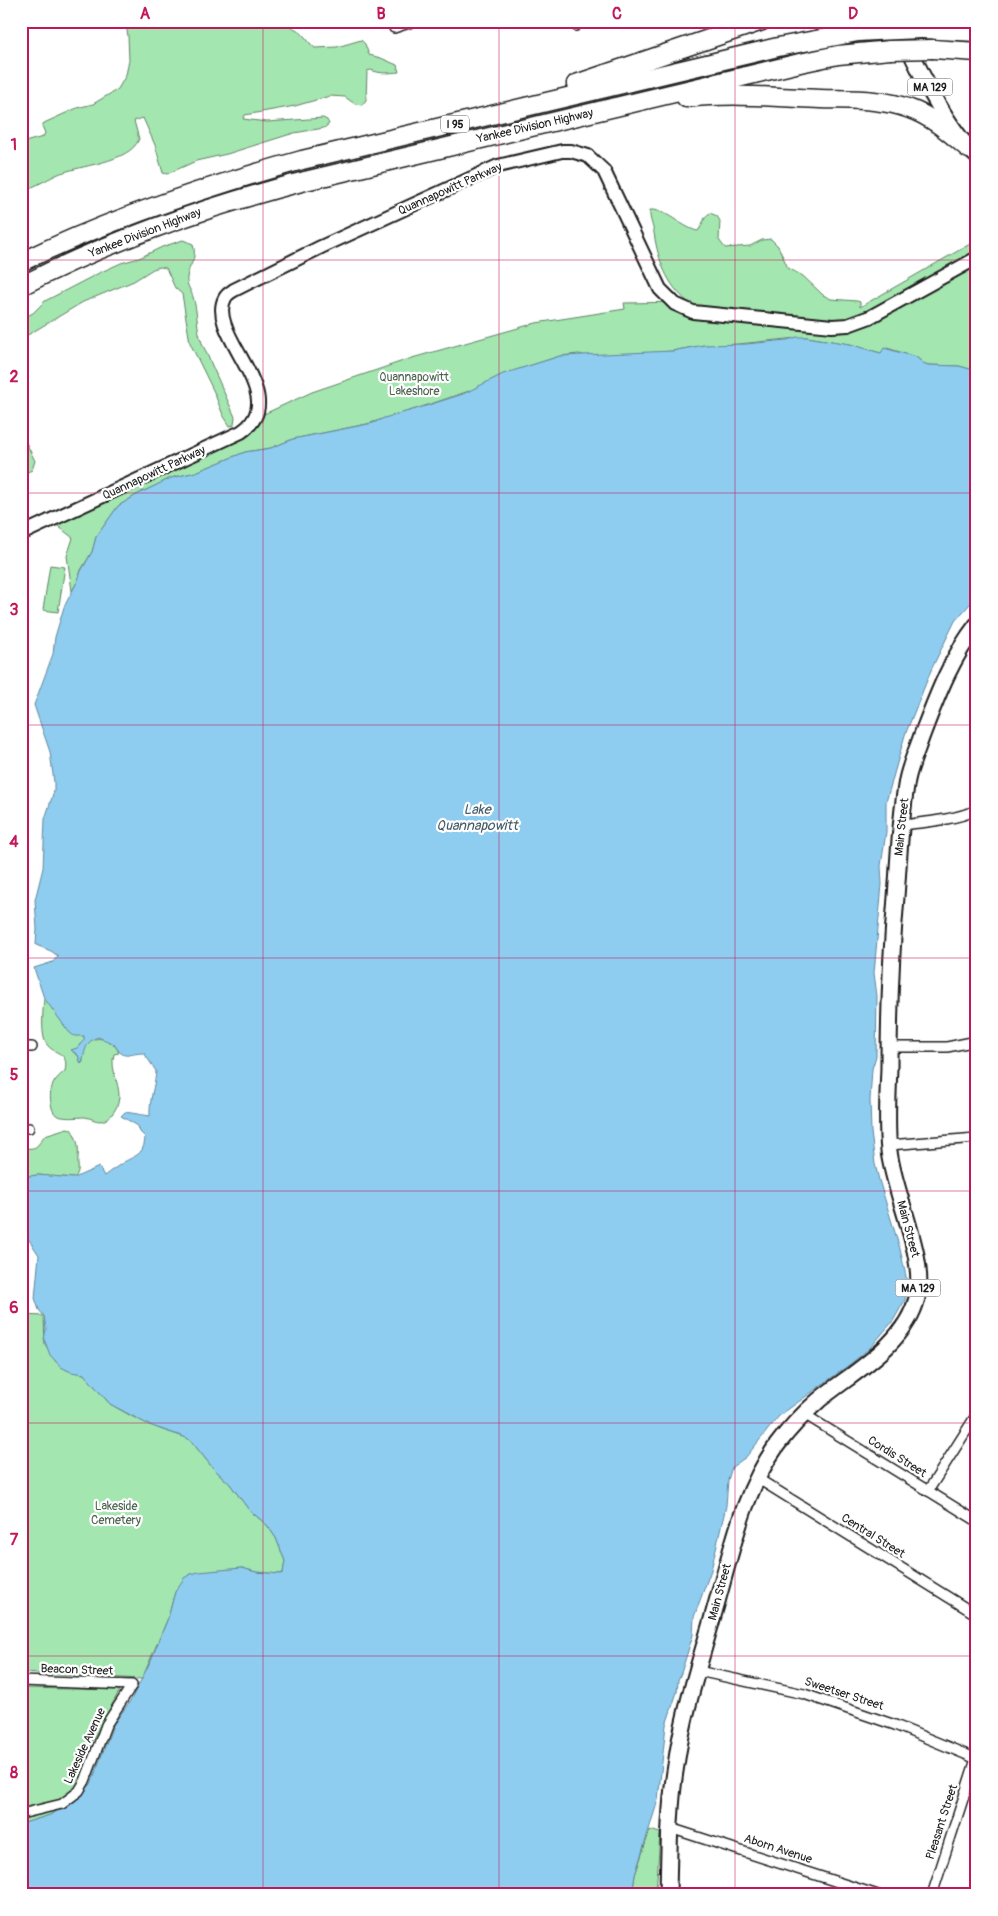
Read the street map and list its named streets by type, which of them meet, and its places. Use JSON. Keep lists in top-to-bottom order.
{
  "streets": {
    "highway": ["I 95", "Yankee Division Highway"],
    "main road": ["MA 129", "Main Street"],
    "street": [
      "Quannapowitt Parkway",
      "Cordis Street",
      "Central Street",
      "Beacon Street",
      "Sweetser Street",
      "Lakeside Avenue",
      "Pleasant Street",
      "Aborn Avenue"
    ]
  },
  "crossings": [
    ["Main Street", "Cordis Street"],
    ["Main Street", "Central Street"],
    ["Main Street", "Sweetser Street"],
    ["Main Street", "Aborn Avenue"],
    ["Beacon Street", "Lakeside Avenue"],
    ["Sweetser Street", "Pleasant Street"]
  ],
  "water": ["Lake Quannapowitt"],
  "parks": ["Quannapowitt Lakeshore", "Lakeside Cemetery"],
  "grid": {
    "columns": [
      "A",
      "B",
      "C",
      "D"
    ],
    "rows": [
      "1",
      "2",
      "3",
      "4",
      "5",
      "6",
      "7",
      "8"
    ]
  }
}
